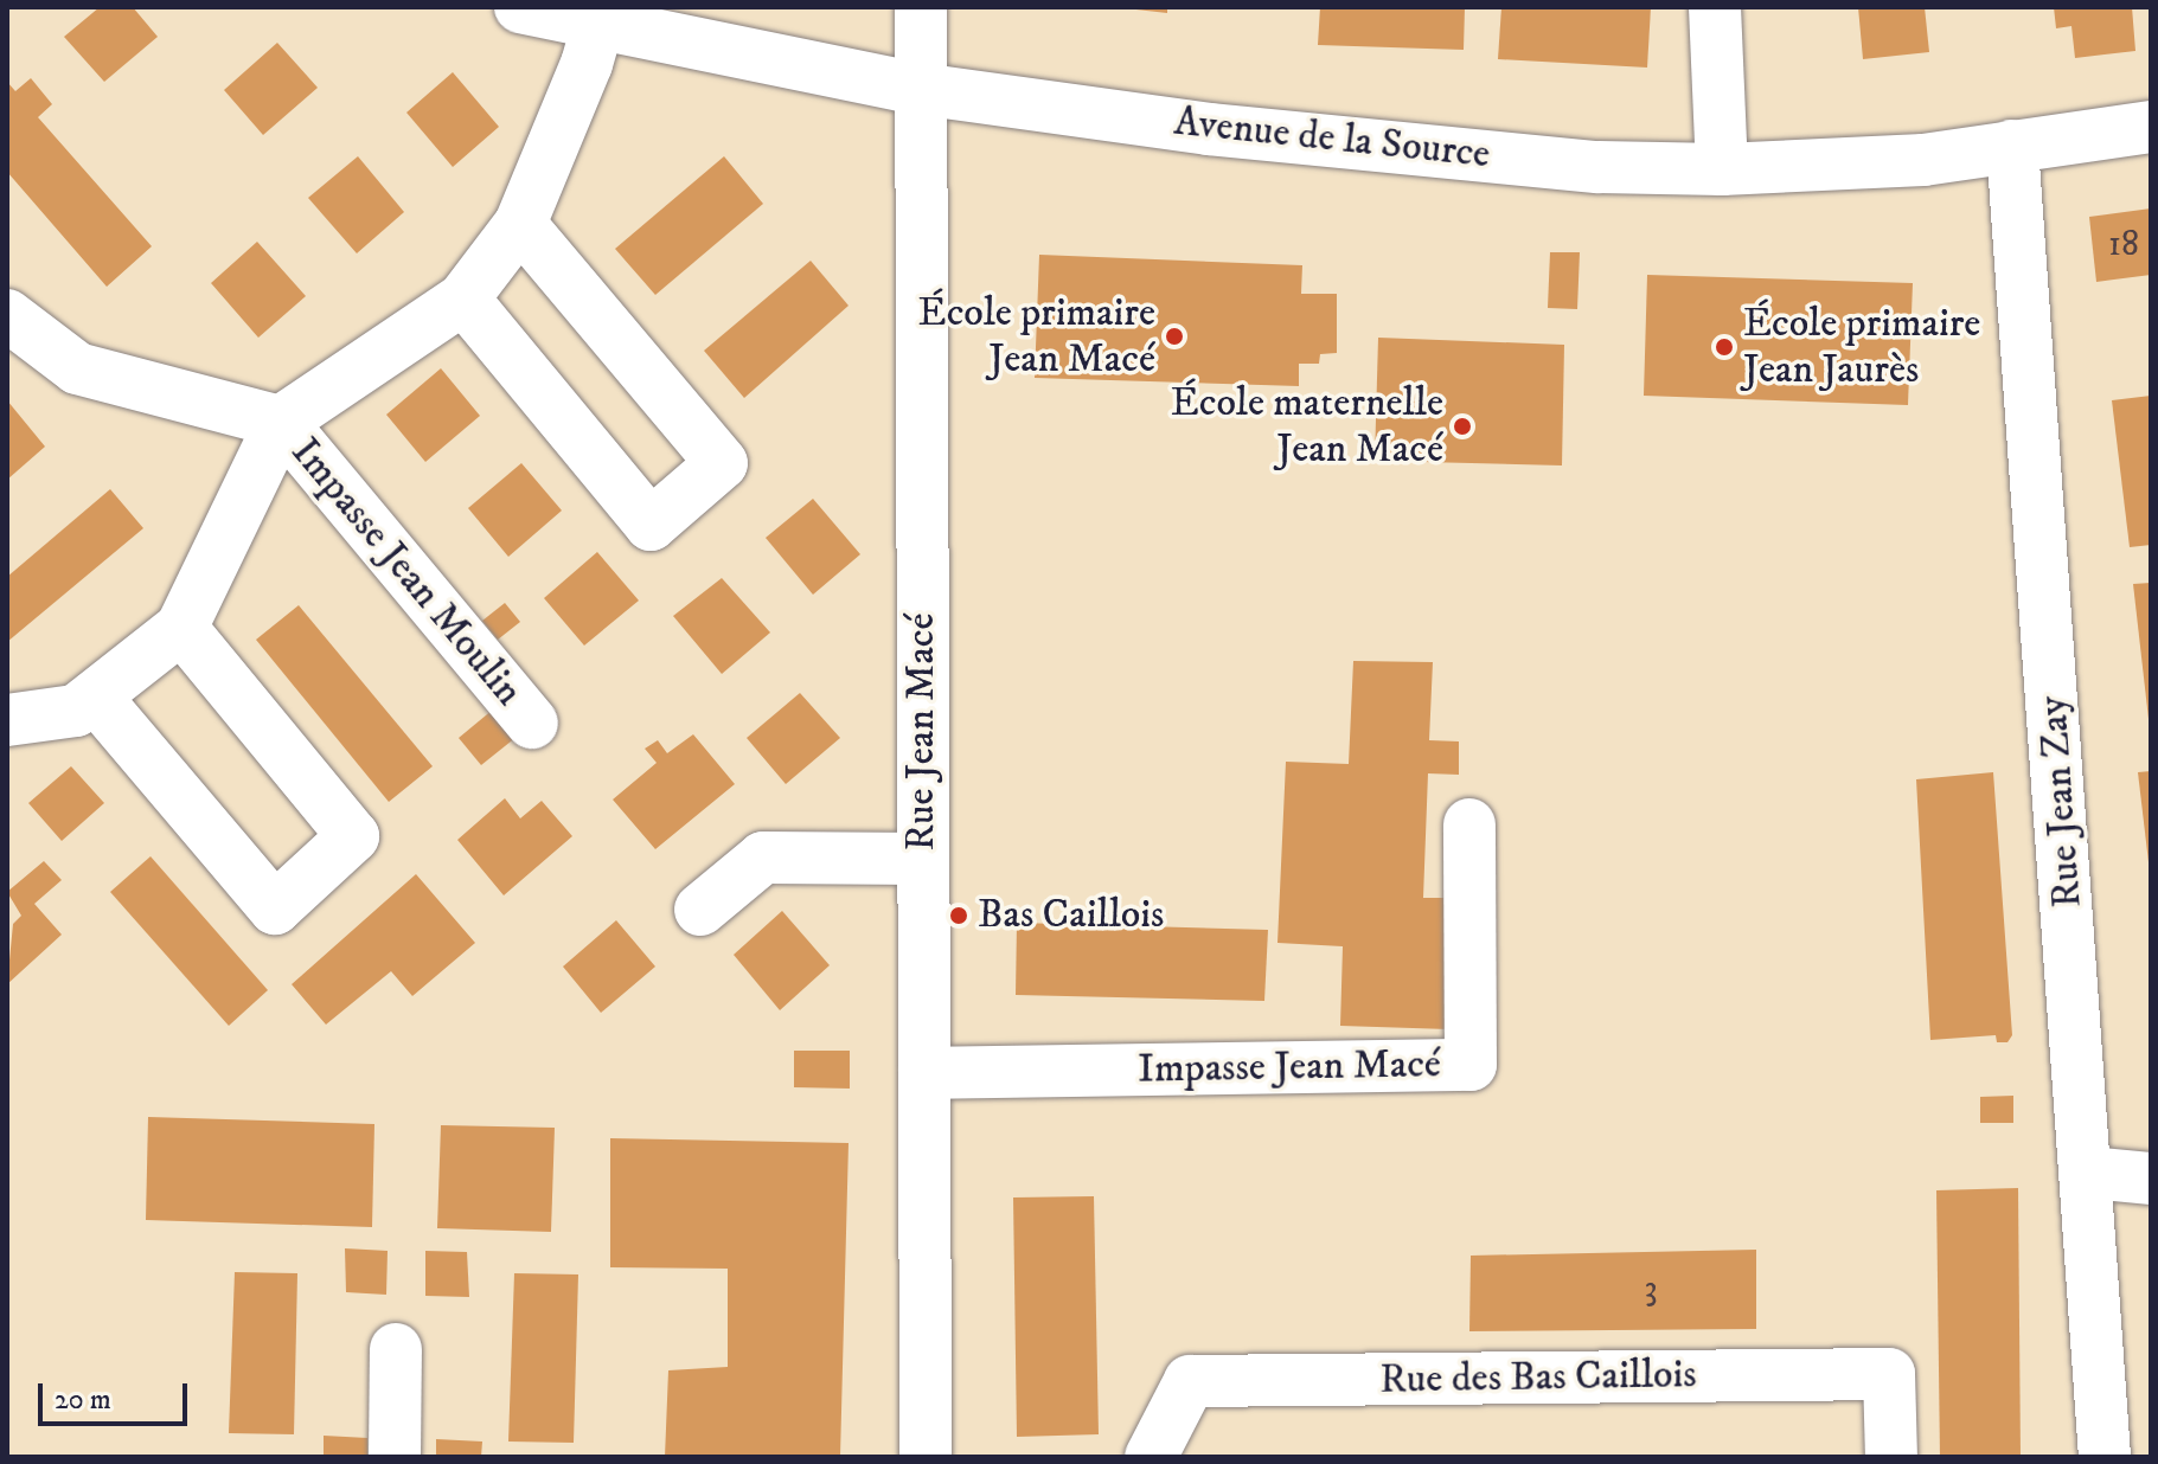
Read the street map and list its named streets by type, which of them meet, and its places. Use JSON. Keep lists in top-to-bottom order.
{
  "streets": {
    "street": [
      "Avenue de la Source",
      "Impasse Jean Moulin",
      "Rue Jean Macé",
      "Rue Jean Zay",
      "Impasse Jean Macé",
      "Rue des Bas Caillois"
    ]
  },
  "crossings": [
    ["Avenue de la Source", "Rue Jean Macé"],
    ["Avenue de la Source", "Rue Jean Zay"],
    ["Rue Jean Macé", "Impasse Jean Macé"]
  ],
  "places": [
    "École primaire Jean Macé",
    "École primaire Jean Jaurès",
    "École maternelle Jean Macé",
    "Bas Caillois"
  ],
  "house_numbers": ["18", "3"],
  "scale_bar": "20 m"
}
